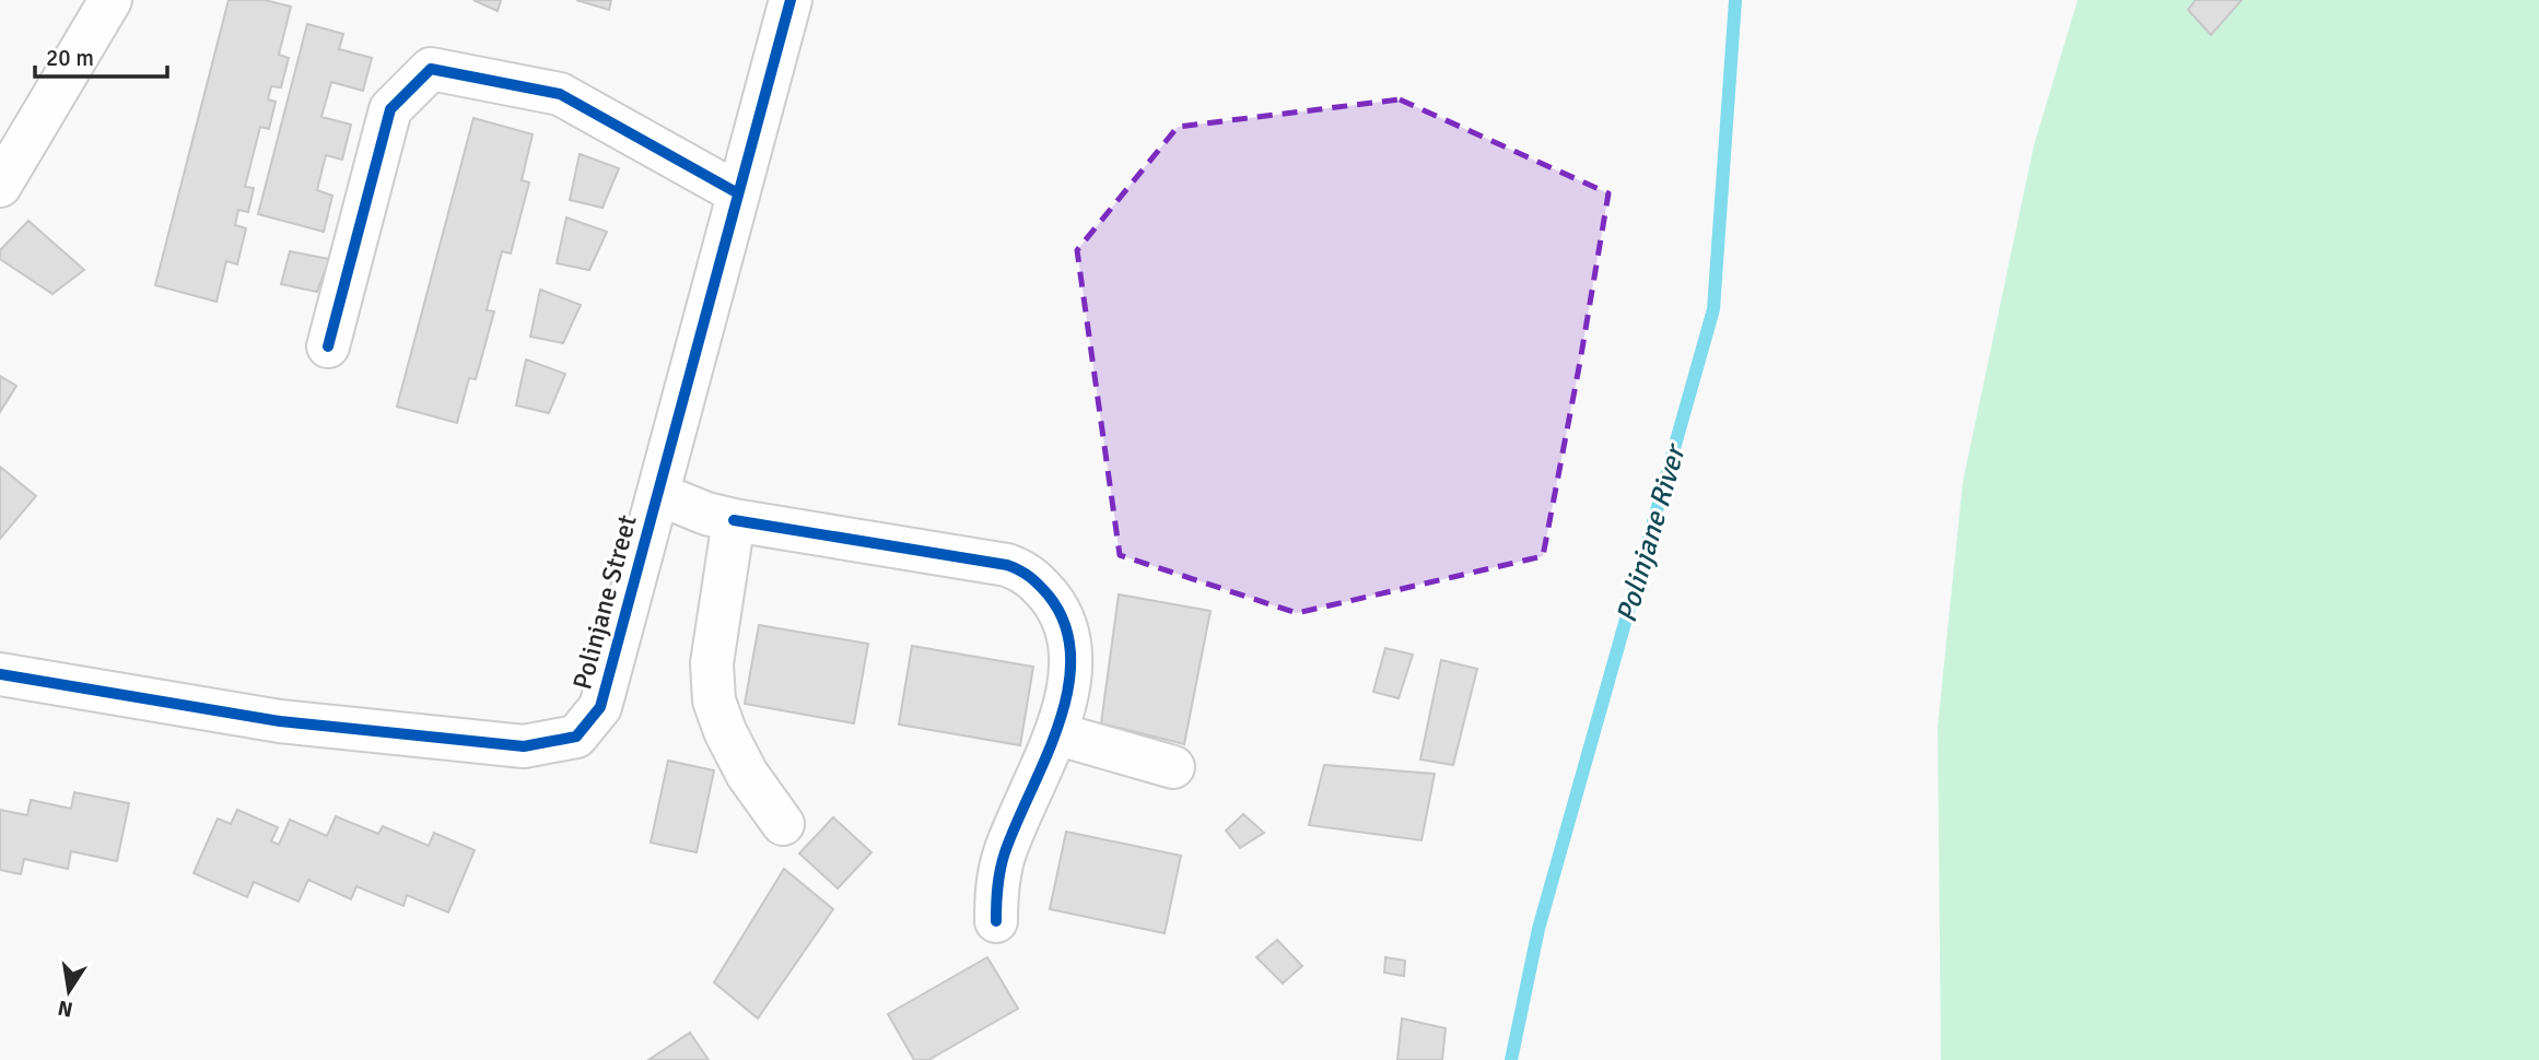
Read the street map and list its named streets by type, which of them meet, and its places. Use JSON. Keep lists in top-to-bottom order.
{
  "streets": {
    "street": ["Polinjane Street"]
  },
  "water": ["Polinjane River"],
  "scale_bar": "20 m",
  "north": "bottom"
}
